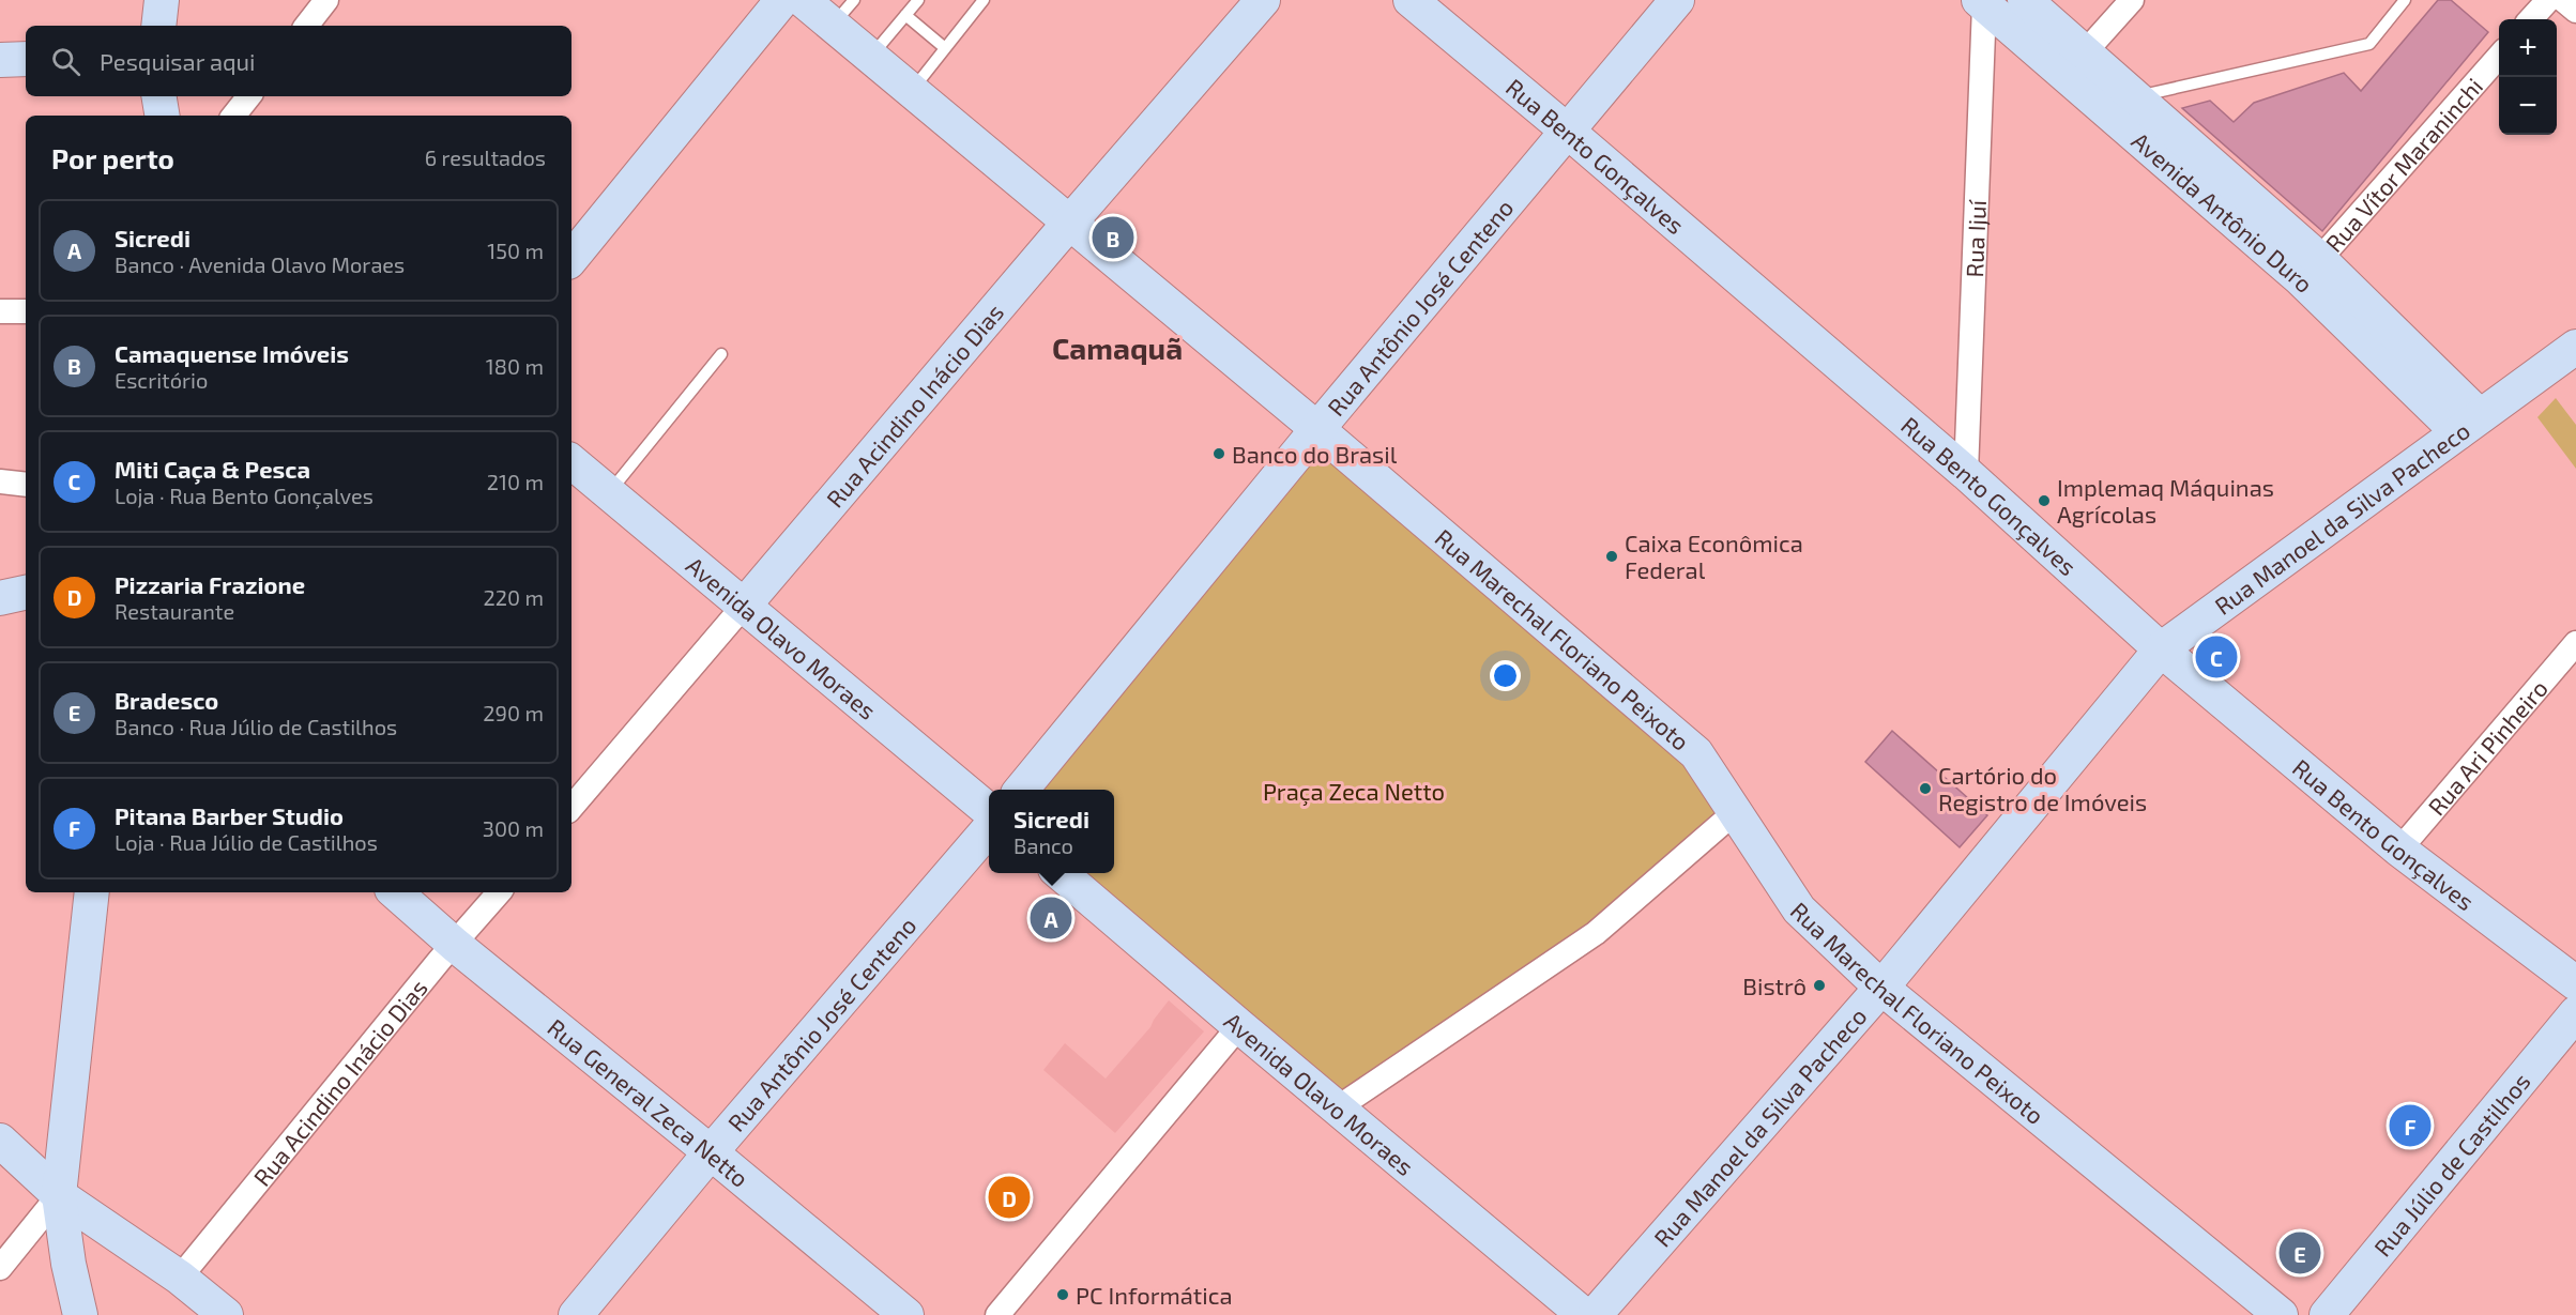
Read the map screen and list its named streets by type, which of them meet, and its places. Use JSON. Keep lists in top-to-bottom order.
{
  "streets": {
    "street": [
      "Rua Bento Gonçalves",
      "Rua Vítor Maraninchi",
      "Avenida Antônio Duro",
      "Rua Ijuí",
      "Rua Antônio José Centeno",
      "Rua Acindino Inácio Dias",
      "Rua Manoel da Silva Pacheco",
      "Avenida Olavo Moraes",
      "Rua Marechal Floriano Peixoto",
      "Rua Ari Pinheiro",
      "Rua General Zeca Netto",
      "Rua Júlio de Castilhos"
    ]
  },
  "crossings": [
    ["Rua Bento Gonçalves", "Rua Ijuí"],
    ["Rua Bento Gonçalves", "Rua Antônio José Centeno"],
    ["Rua Bento Gonçalves", "Rua Manoel da Silva Pacheco"],
    ["Rua Bento Gonçalves", "Rua Ari Pinheiro"],
    ["Rua Vítor Maraninchi", "Avenida Antônio Duro"],
    ["Avenida Antônio Duro", "Rua Ijuí"],
    ["Avenida Antônio Duro", "Rua Manoel da Silva Pacheco"],
    ["Rua Antônio José Centeno", "Rua Marechal Floriano Peixoto"],
    ["Rua Antônio José Centeno", "Rua General Zeca Netto"],
    ["Rua Acindino Inácio Dias", "Avenida Olavo Moraes"],
    ["Rua Acindino Inácio Dias", "Rua Marechal Floriano Peixoto"],
    ["Rua Acindino Inácio Dias", "Rua General Zeca Netto"],
    ["Rua Manoel da Silva Pacheco", "Rua Marechal Floriano Peixoto"]
  ],
  "districts": ["Camaquã"],
  "parks": ["Praça Zeca Netto"],
  "places": [
    "Banco do Brasil",
    "Implemaq Máquinas Agrícolas",
    "Caixa Econômica Federal",
    "Cartório do Registro de Imóveis",
    "Bistrô",
    "PC Informática"
  ],
  "page": {
    "map_buttons": ["+", "−"],
    "search": "Pesquisar aqui",
    "heading": ["Por perto", "6 resultados"],
    "list": [
      {
        "mark": "A",
        "name": "Sicredi",
        "note": "Banco · Avenida Olavo Moraes",
        "value": "150 m"
      },
      {
        "mark": "B",
        "name": "Camaquense Imóveis",
        "note": "Escritório",
        "value": "180 m"
      },
      {
        "mark": "C",
        "name": "Miti Caça & Pesca",
        "note": "Loja · Rua Bento Gonçalves",
        "value": "210 m"
      },
      {
        "mark": "D",
        "name": "Pizzaria Frazione",
        "note": "Restaurante",
        "value": "220 m"
      },
      {
        "mark": "E",
        "name": "Bradesco",
        "note": "Banco · Rua Júlio de Castilhos",
        "value": "290 m"
      },
      {
        "mark": "F",
        "name": "Pitana Barber Studio",
        "note": "Loja · Rua Júlio de Castilhos",
        "value": "300 m"
      }
    ],
    "pins": [
      "B",
      "C",
      "A",
      "F",
      "D",
      "E"
    ],
    "popup": ["Sicredi", "Banco"]
  }
}
